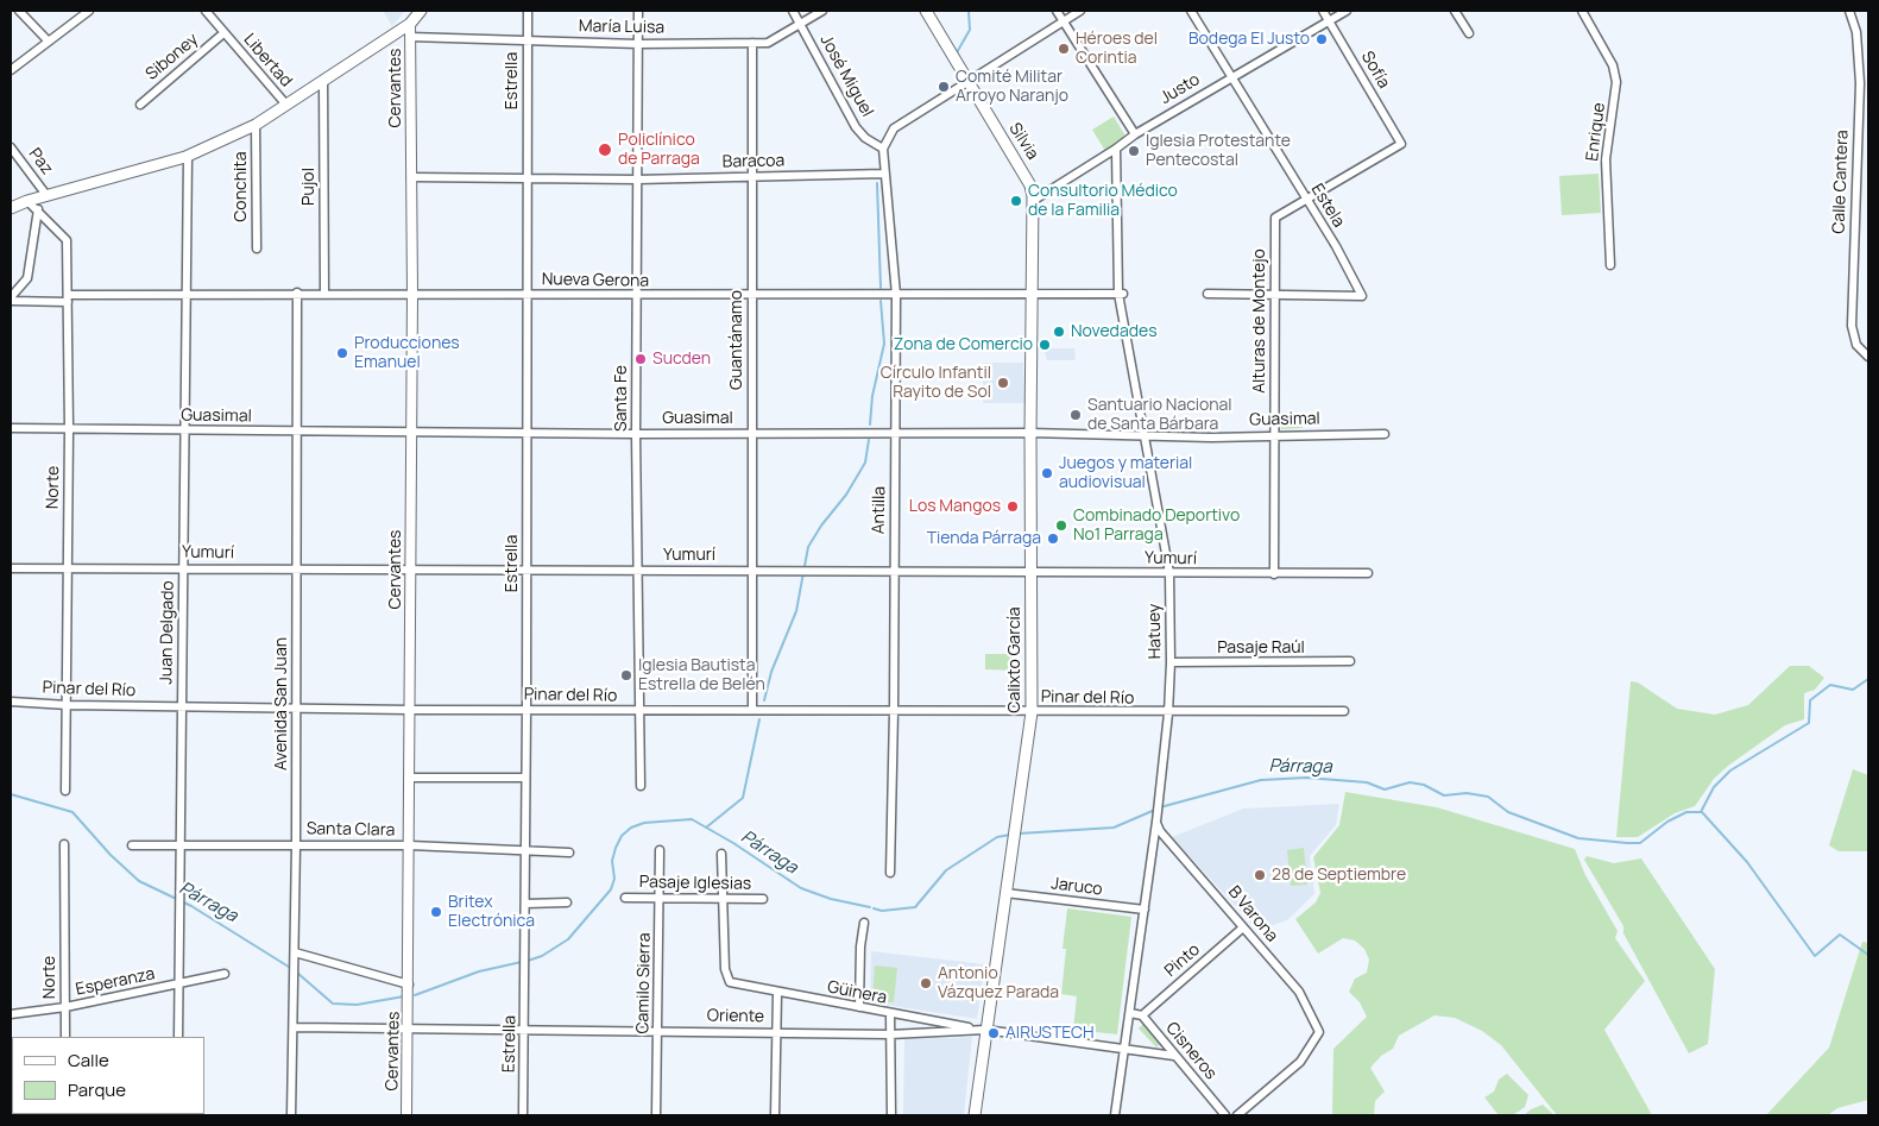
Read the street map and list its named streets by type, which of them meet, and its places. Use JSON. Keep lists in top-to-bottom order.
{
  "streets": {
    "main road": ["Silvia", "Calixto García"],
    "street": [
      "María Luisa",
      "Siboney",
      "Libertad",
      "Sofía",
      "José Miguel",
      "Estrella",
      "Cervantes",
      "Justo",
      "Enrique",
      "Paz",
      "Baracoa",
      "Calle Cantera",
      "Conchita",
      "Pujol",
      "Estela",
      "Nueva Gerona",
      "Alturas de Montejo",
      "Guantánamo",
      "Santa Fe",
      "Guasimal",
      "Norte",
      "Antilla",
      "Yumurí",
      "Hatuey",
      "Juan Delgado",
      "Pasaje Raúl",
      "Pinar del Río",
      "Avenida San Juan",
      "Santa Clara",
      "Pasaje Iglesias",
      "Jaruco",
      "B Varona",
      "Pinto",
      "Esperanza",
      "Camilo Sierra",
      "Güinera",
      "Oriente",
      "Cisneros"
    ]
  },
  "crossings": [
    ["María Luisa", "José Miguel"],
    ["María Luisa", "Estrella"],
    ["María Luisa", "Cervantes"],
    ["María Luisa", "Guantánamo"],
    ["María Luisa", "Santa Fe"],
    ["Siboney", "Libertad"],
    ["Sofía", "Justo"],
    ["Sofía", "Estela"],
    ["Sofía", "Alturas de Montejo"],
    ["José Miguel", "Antilla"],
    ["Estrella", "Baracoa"],
    ["Estrella", "Nueva Gerona"],
    ["Estrella", "Guasimal"],
    ["Estrella", "Yumurí"],
    ["Estrella", "Pinar del Río"],
    ["Estrella", "Santa Clara"],
    ["Estrella", "Oriente"],
    ["Cervantes", "Baracoa"],
    ["Cervantes", "Nueva Gerona"],
    ["Cervantes", "Guasimal"],
    ["Cervantes", "Yumurí"],
    ["Cervantes", "Pinar del Río"],
    ["Cervantes", "Santa Clara"],
    ["Cervantes", "Oriente"],
    ["Justo", "Silvia"],
    ["Justo", "Estela"],
    ["Justo", "Hatuey"],
    ["Justo", "Calixto García"],
    ["Silvia", "Calixto García"],
    ["Baracoa", "Guantánamo"],
    ["Baracoa", "Santa Fe"],
    ["Baracoa", "Antilla"],
    ["Pujol", "Nueva Gerona"],
    ["Estela", "Alturas de Montejo"],
    ["Nueva Gerona", "Guantánamo"],
    ["Nueva Gerona", "Santa Fe"],
    ["Nueva Gerona", "Norte"],
    ["Nueva Gerona", "Antilla"],
    ["Nueva Gerona", "Hatuey"],
    ["Nueva Gerona", "Juan Delgado"],
    ["Nueva Gerona", "Calixto García"],
    ["Nueva Gerona", "Avenida San Juan"],
    ["Alturas de Montejo", "Guasimal"],
    ["Alturas de Montejo", "Yumurí"],
    ["Guantánamo", "Guasimal"],
    ["Guantánamo", "Yumurí"],
    ["Guantánamo", "Pinar del Río"],
    ["Santa Fe", "Guasimal"],
    ["Santa Fe", "Yumurí"],
    ["Santa Fe", "Pinar del Río"],
    ["Guasimal", "Norte"],
    ["Guasimal", "Antilla"],
    ["Guasimal", "Hatuey"],
    ["Guasimal", "Juan Delgado"],
    ["Guasimal", "Calixto García"],
    ["Guasimal", "Avenida San Juan"],
    ["Norte", "Yumurí"],
    ["Norte", "Pinar del Río"],
    ["Norte", "Esperanza"],
    ["Antilla", "Yumurí"],
    ["Antilla", "Pinar del Río"],
    ["Yumurí", "Hatuey"],
    ["Yumurí", "Juan Delgado"],
    ["Yumurí", "Calixto García"],
    ["Yumurí", "Avenida San Juan"],
    ["Hatuey", "Pasaje Raúl"],
    ["Hatuey", "Pinar del Río"],
    ["Hatuey", "Jaruco"],
    ["Hatuey", "B Varona"],
    ["Hatuey", "Oriente"],
    ["Juan Delgado", "Pinar del Río"],
    ["Juan Delgado", "Santa Clara"],
    ["Juan Delgado", "Esperanza"],
    ["Calixto García", "Pinar del Río"],
    ["Calixto García", "Jaruco"],
    ["Calixto García", "Güinera"],
    ["Calixto García", "Oriente"],
    ["Pinar del Río", "Avenida San Juan"],
    ["Avenida San Juan", "Santa Clara"],
    ["Avenida San Juan", "Oriente"],
    ["Pasaje Iglesias", "Camilo Sierra"],
    ["Pasaje Iglesias", "Güinera"],
    ["B Varona", "Pinto"],
    ["Pinto", "Cisneros"],
    ["Camilo Sierra", "Oriente"],
    ["Güinera", "Oriente"],
    ["Oriente", "Cisneros"]
  ],
  "water": ["Párraga"],
  "places": [
    "Bodega El Justo",
    "Héroes del Corintia",
    "Comité Militar Arroyo Naranjo",
    "Policlínico de Parraga",
    "Iglesia Protestante Pentecostal",
    "Consultorio Médico de la Familia",
    "Novedades",
    "Zona de Comercio",
    "Producciones Emanuel",
    "Sucden",
    "Círculo Infantil Rayito de Sol",
    "Santuario Nacional de Santa Bárbara",
    "Juegos y material audiovisual",
    "Los Mangos",
    "Combinado Deportivo No1 Parraga",
    "Tienda Párraga",
    "Iglesia Bautista Estrella de Belén",
    "28 de Septiembre",
    "Britex Electrónica",
    "Antonio Vázquez Parada",
    "AIRUSTECH"
  ],
  "legend": ["Calle", "Parque"]
}
